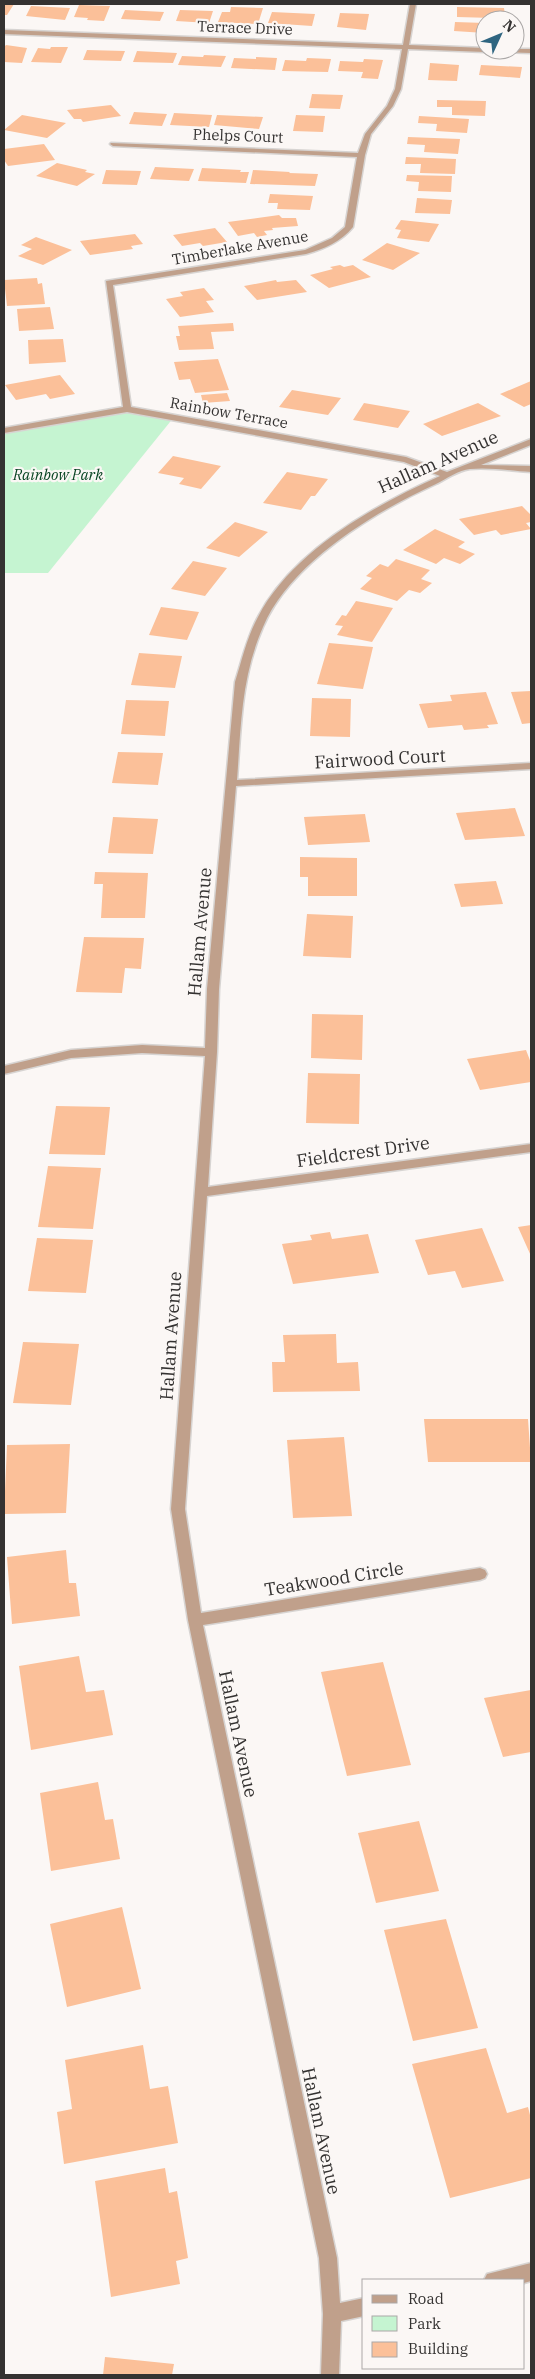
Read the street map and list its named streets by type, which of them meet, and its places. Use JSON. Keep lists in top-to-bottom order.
{
  "streets": {
    "street": [
      "Terrace Drive",
      "Phelps Court",
      "Timberlake Avenue",
      "Rainbow Terrace",
      "Hallam Avenue",
      "Fairwood Court",
      "Fieldcrest Drive",
      "Teakwood Circle"
    ]
  },
  "crossings": [
    ["Terrace Drive", "Timberlake Avenue"],
    ["Phelps Court", "Timberlake Avenue"],
    ["Timberlake Avenue", "Rainbow Terrace"],
    ["Rainbow Terrace", "Hallam Avenue"],
    ["Hallam Avenue", "Fairwood Court"],
    ["Hallam Avenue", "Fieldcrest Drive"],
    ["Hallam Avenue", "Teakwood Circle"]
  ],
  "parks": ["Rainbow Park"],
  "legend": ["Road", "Park", "Building"],
  "north": "top right"
}
